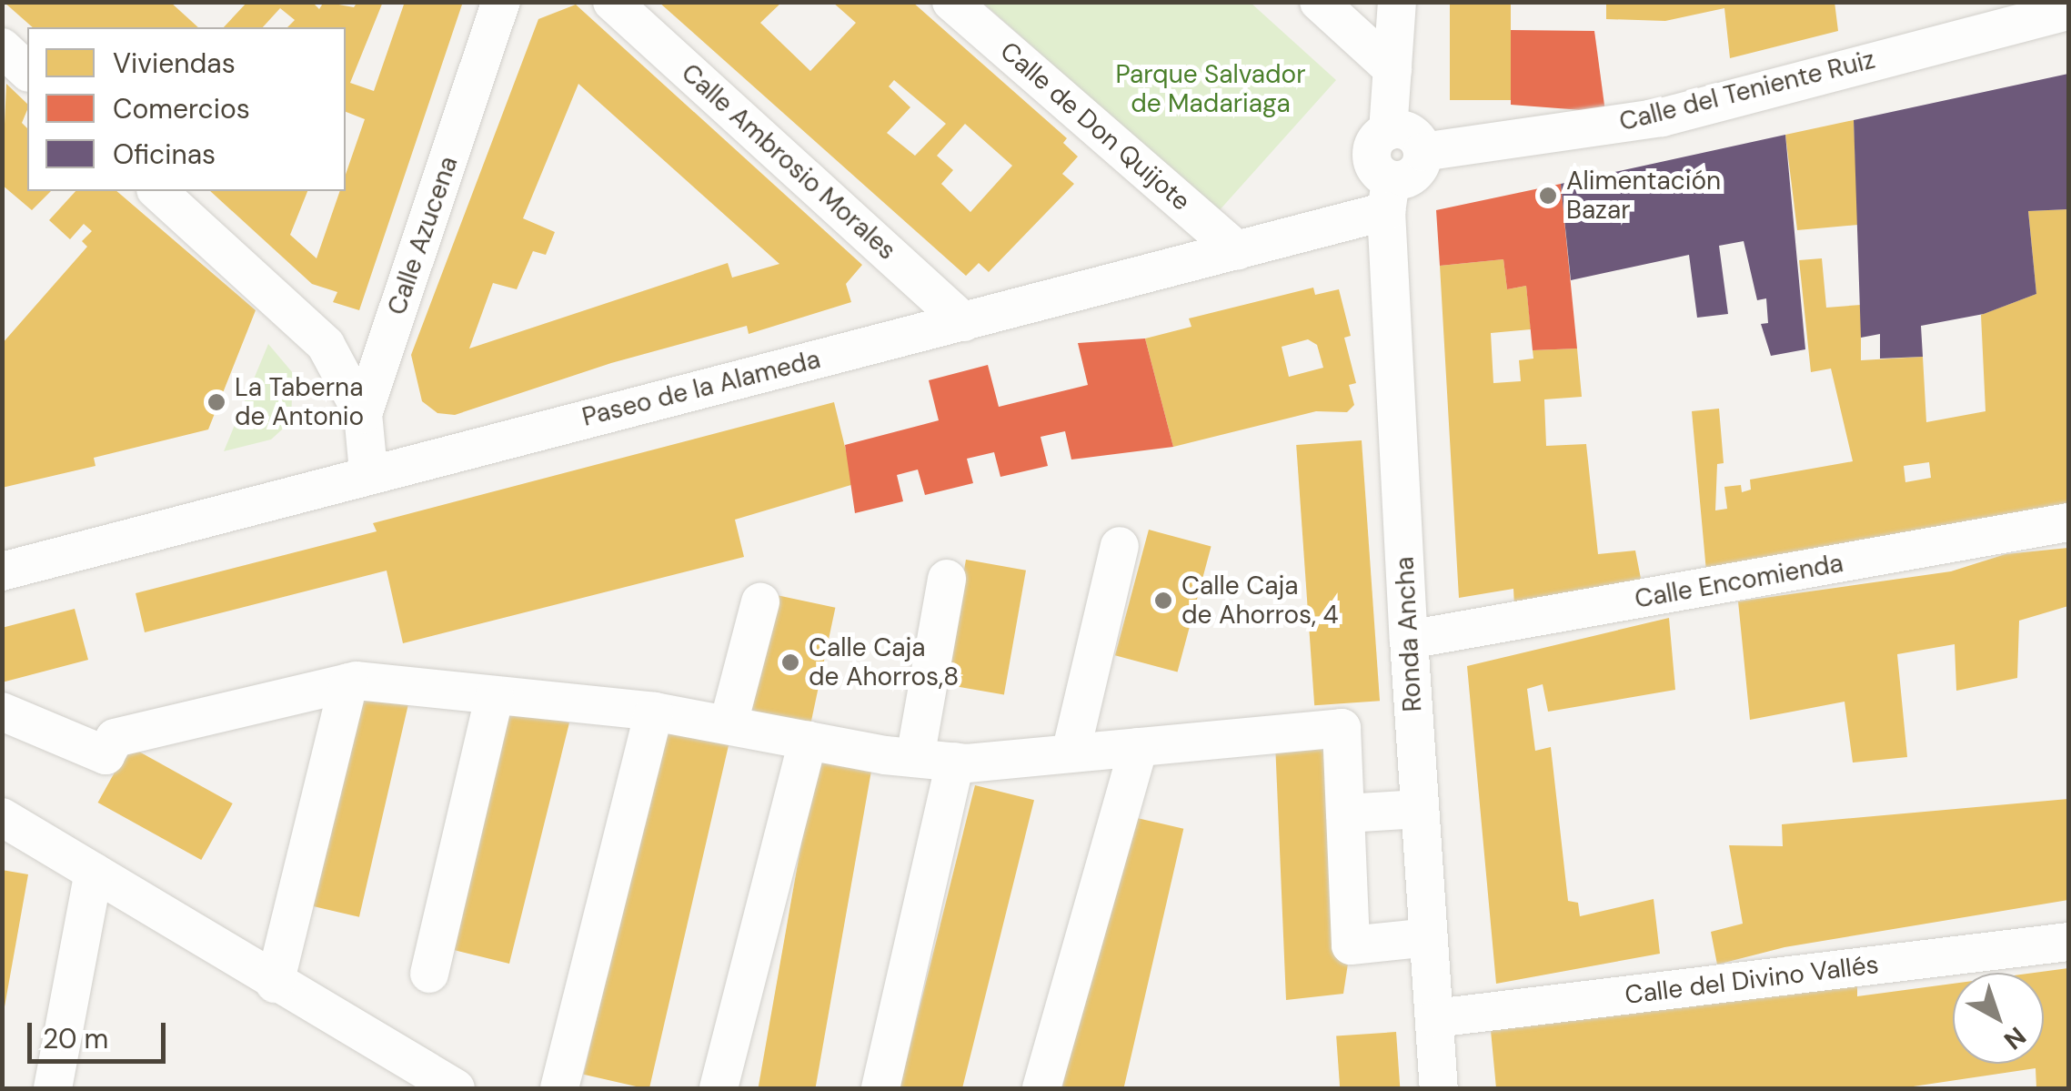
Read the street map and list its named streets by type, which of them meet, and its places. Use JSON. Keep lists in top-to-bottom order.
{
  "streets": {
    "street": [
      "Calle del Teniente Ruiz",
      "Calle de Don Quijote",
      "Calle Ambrosio Morales",
      "Calle Azucena",
      "Paseo de la Alameda",
      "Calle Encomienda",
      "Ronda Ancha",
      "Calle del Divino Vallés"
    ]
  },
  "crossings": [
    ["Calle de Don Quijote", "Paseo de la Alameda"],
    ["Calle Ambrosio Morales", "Paseo de la Alameda"],
    ["Calle Azucena", "Paseo de la Alameda"],
    ["Paseo de la Alameda", "Ronda Ancha"],
    ["Calle Encomienda", "Ronda Ancha"],
    ["Ronda Ancha", "Calle del Divino Vallés"]
  ],
  "parks": ["Parque Salvador de Madariaga"],
  "places": [
    "Alimentación Bazar",
    "La Taberna de Antonio",
    "Calle Caja de Ahorros, 4",
    "Calle Caja de Ahorros,8"
  ],
  "legend": ["Viviendas", "Comercios", "Oficinas"],
  "scale_bar": "20 m",
  "north": "bottom right"
}
